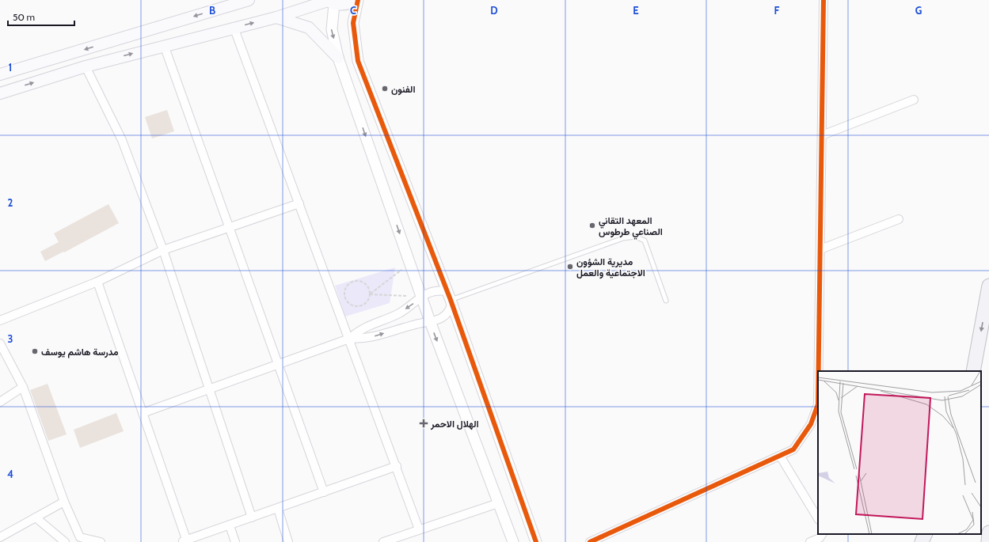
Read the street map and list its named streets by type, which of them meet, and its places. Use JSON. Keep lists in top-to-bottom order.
{
  "places": {
    "other": [
      "الفنون",
      "المعهد التقاني الصناعي طرطوس",
      "مديرية الشؤون الاجتماعية والعمل",
      "مدرسة هاشم يوسف"
    ],
    "health": ["الهلال الاحمر"]
  },
  "scale_bar": "50 m",
  "grid": {
    "columns": [
      "B",
      "C",
      "D",
      "E",
      "F",
      "G"
    ],
    "rows": [
      "1",
      "2",
      "3",
      "4"
    ]
  }
}
